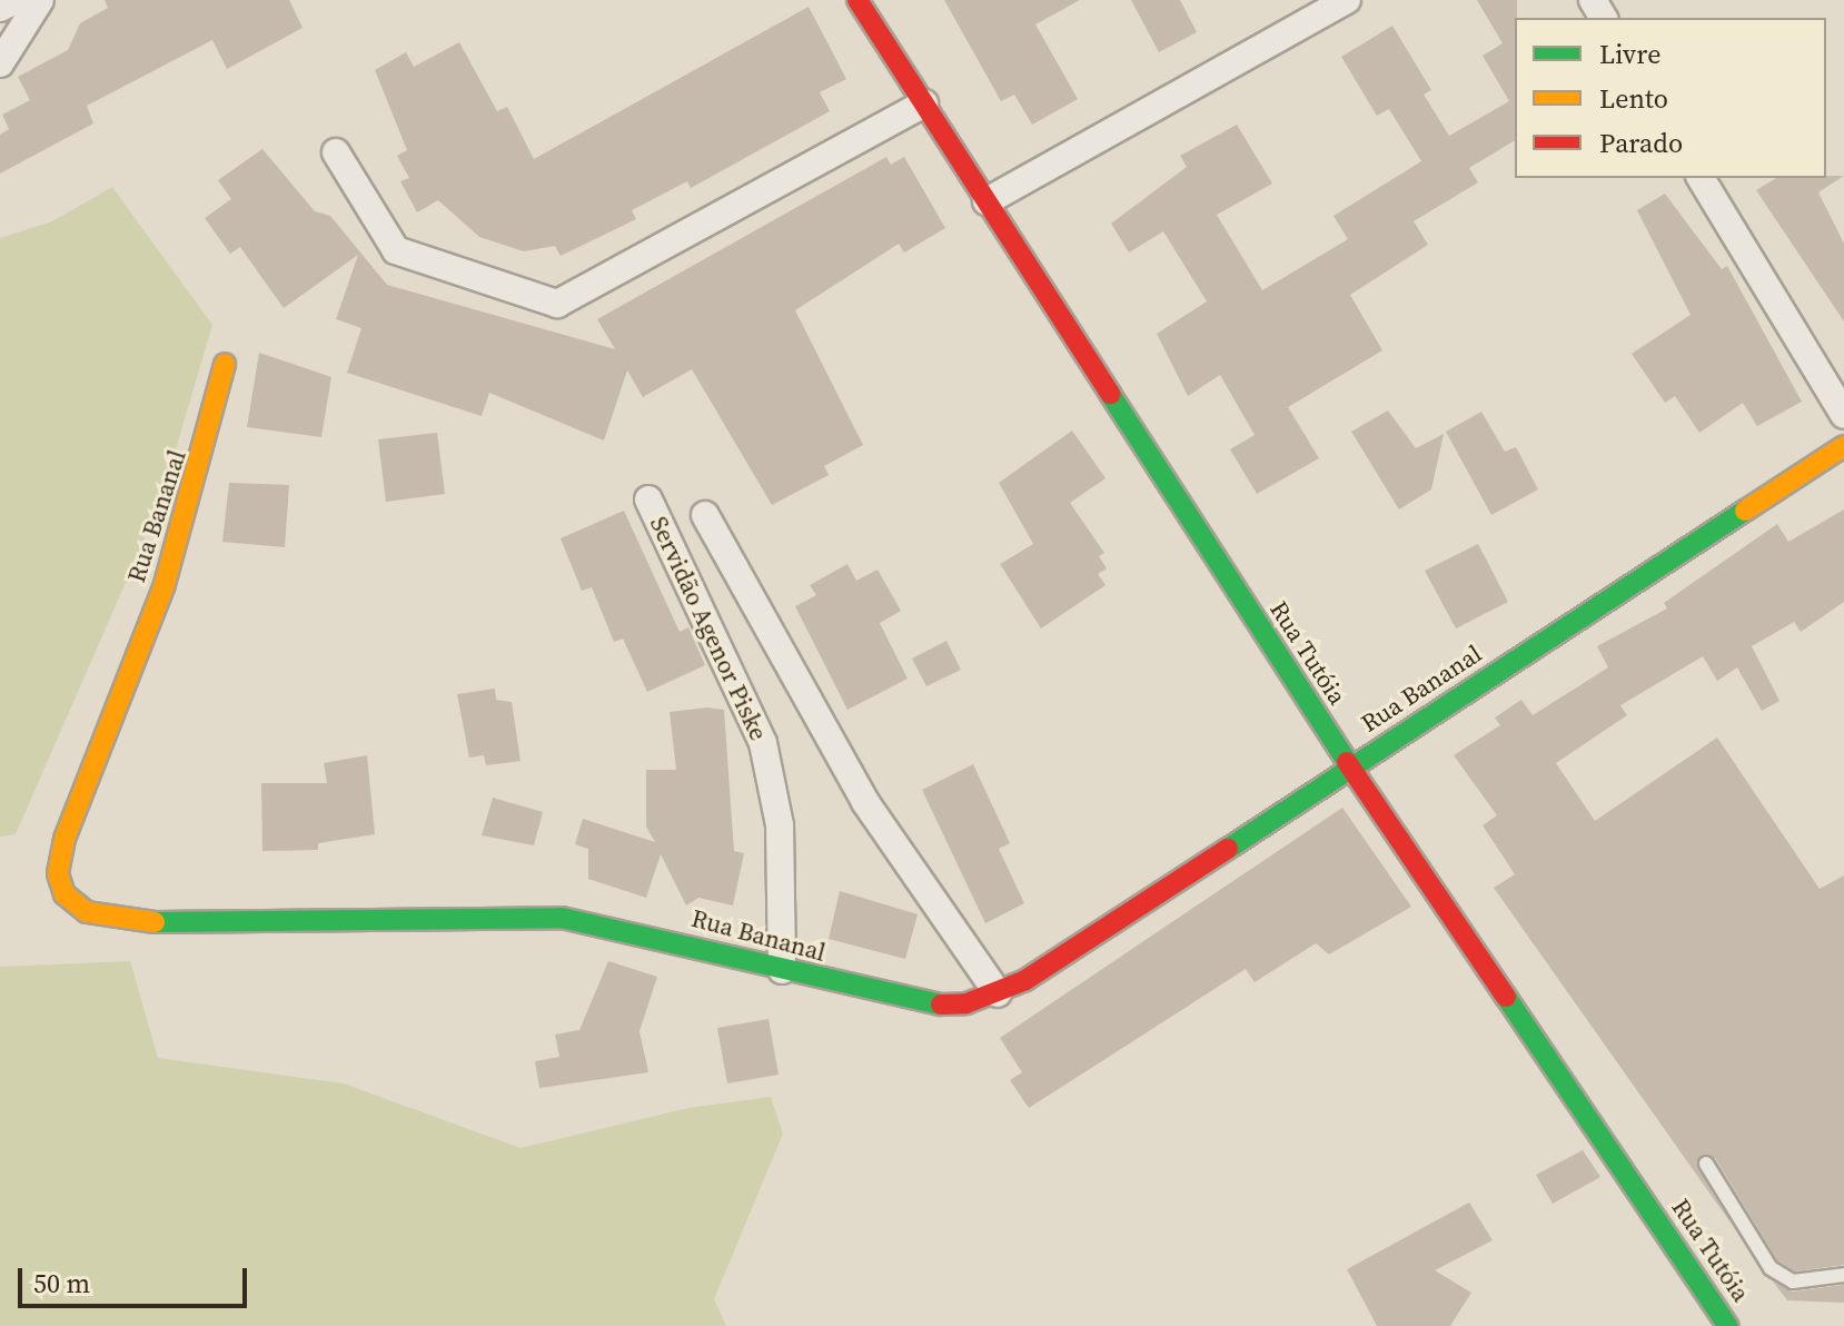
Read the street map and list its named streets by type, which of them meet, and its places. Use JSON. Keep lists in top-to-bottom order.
{
  "streets": {
    "street": ["Rua Bananal", "Servidão Agenor Piske", "Rua Tutóia"]
  },
  "crossings": [
    ["Rua Bananal", "Servidão Agenor Piske"],
    ["Rua Bananal", "Rua Tutóia"]
  ],
  "legend": ["Livre", "Lento", "Parado"],
  "scale_bar": "50 m"
}
